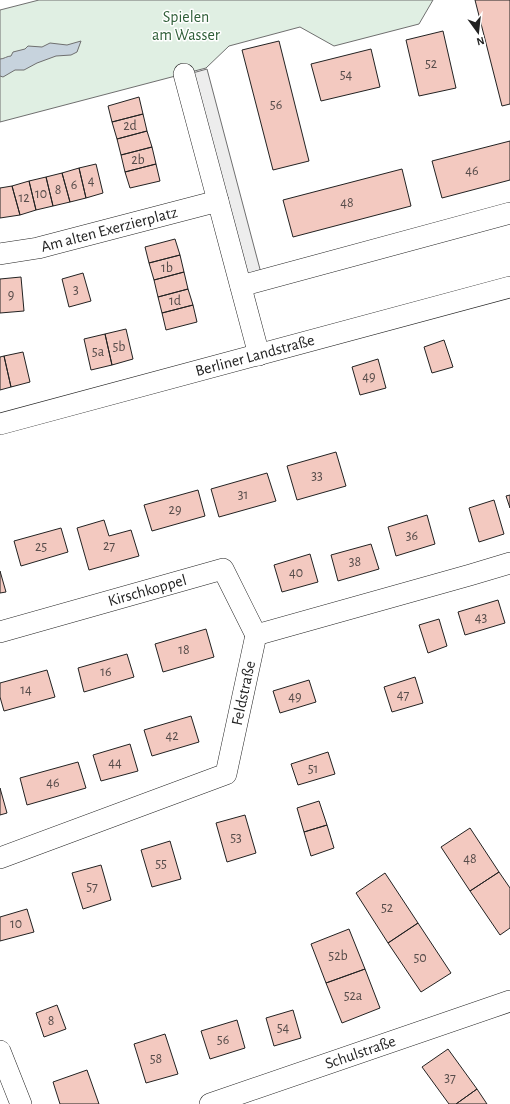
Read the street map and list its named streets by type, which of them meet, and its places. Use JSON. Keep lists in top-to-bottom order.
{
  "streets": {
    "street": [
      "Am alten Exerzierplatz",
      "Berliner Landstraße",
      "Kirschkoppel",
      "Feldstraße",
      "Schulstraße"
    ]
  },
  "crossings": [
    ["Kirschkoppel", "Feldstraße"]
  ],
  "parks": ["Spielen am Wasser"],
  "house_numbers": [
    "52",
    "54",
    "56",
    "2d",
    "2b",
    "46",
    "4",
    "6",
    "8",
    "10",
    "12",
    "48",
    "1b",
    "3",
    "9",
    "1d",
    "5b",
    "5a",
    "49",
    "33",
    "31",
    "29",
    "36",
    "27",
    "25",
    "38",
    "40",
    "43",
    "18",
    "16",
    "14",
    "47",
    "49",
    "42",
    "44",
    "51",
    "46",
    "53",
    "48",
    "55",
    "57",
    "52",
    "10",
    "52b",
    "50",
    "52a",
    "8",
    "54",
    "56",
    "58",
    "37"
  ],
  "north": "bottom"
}
